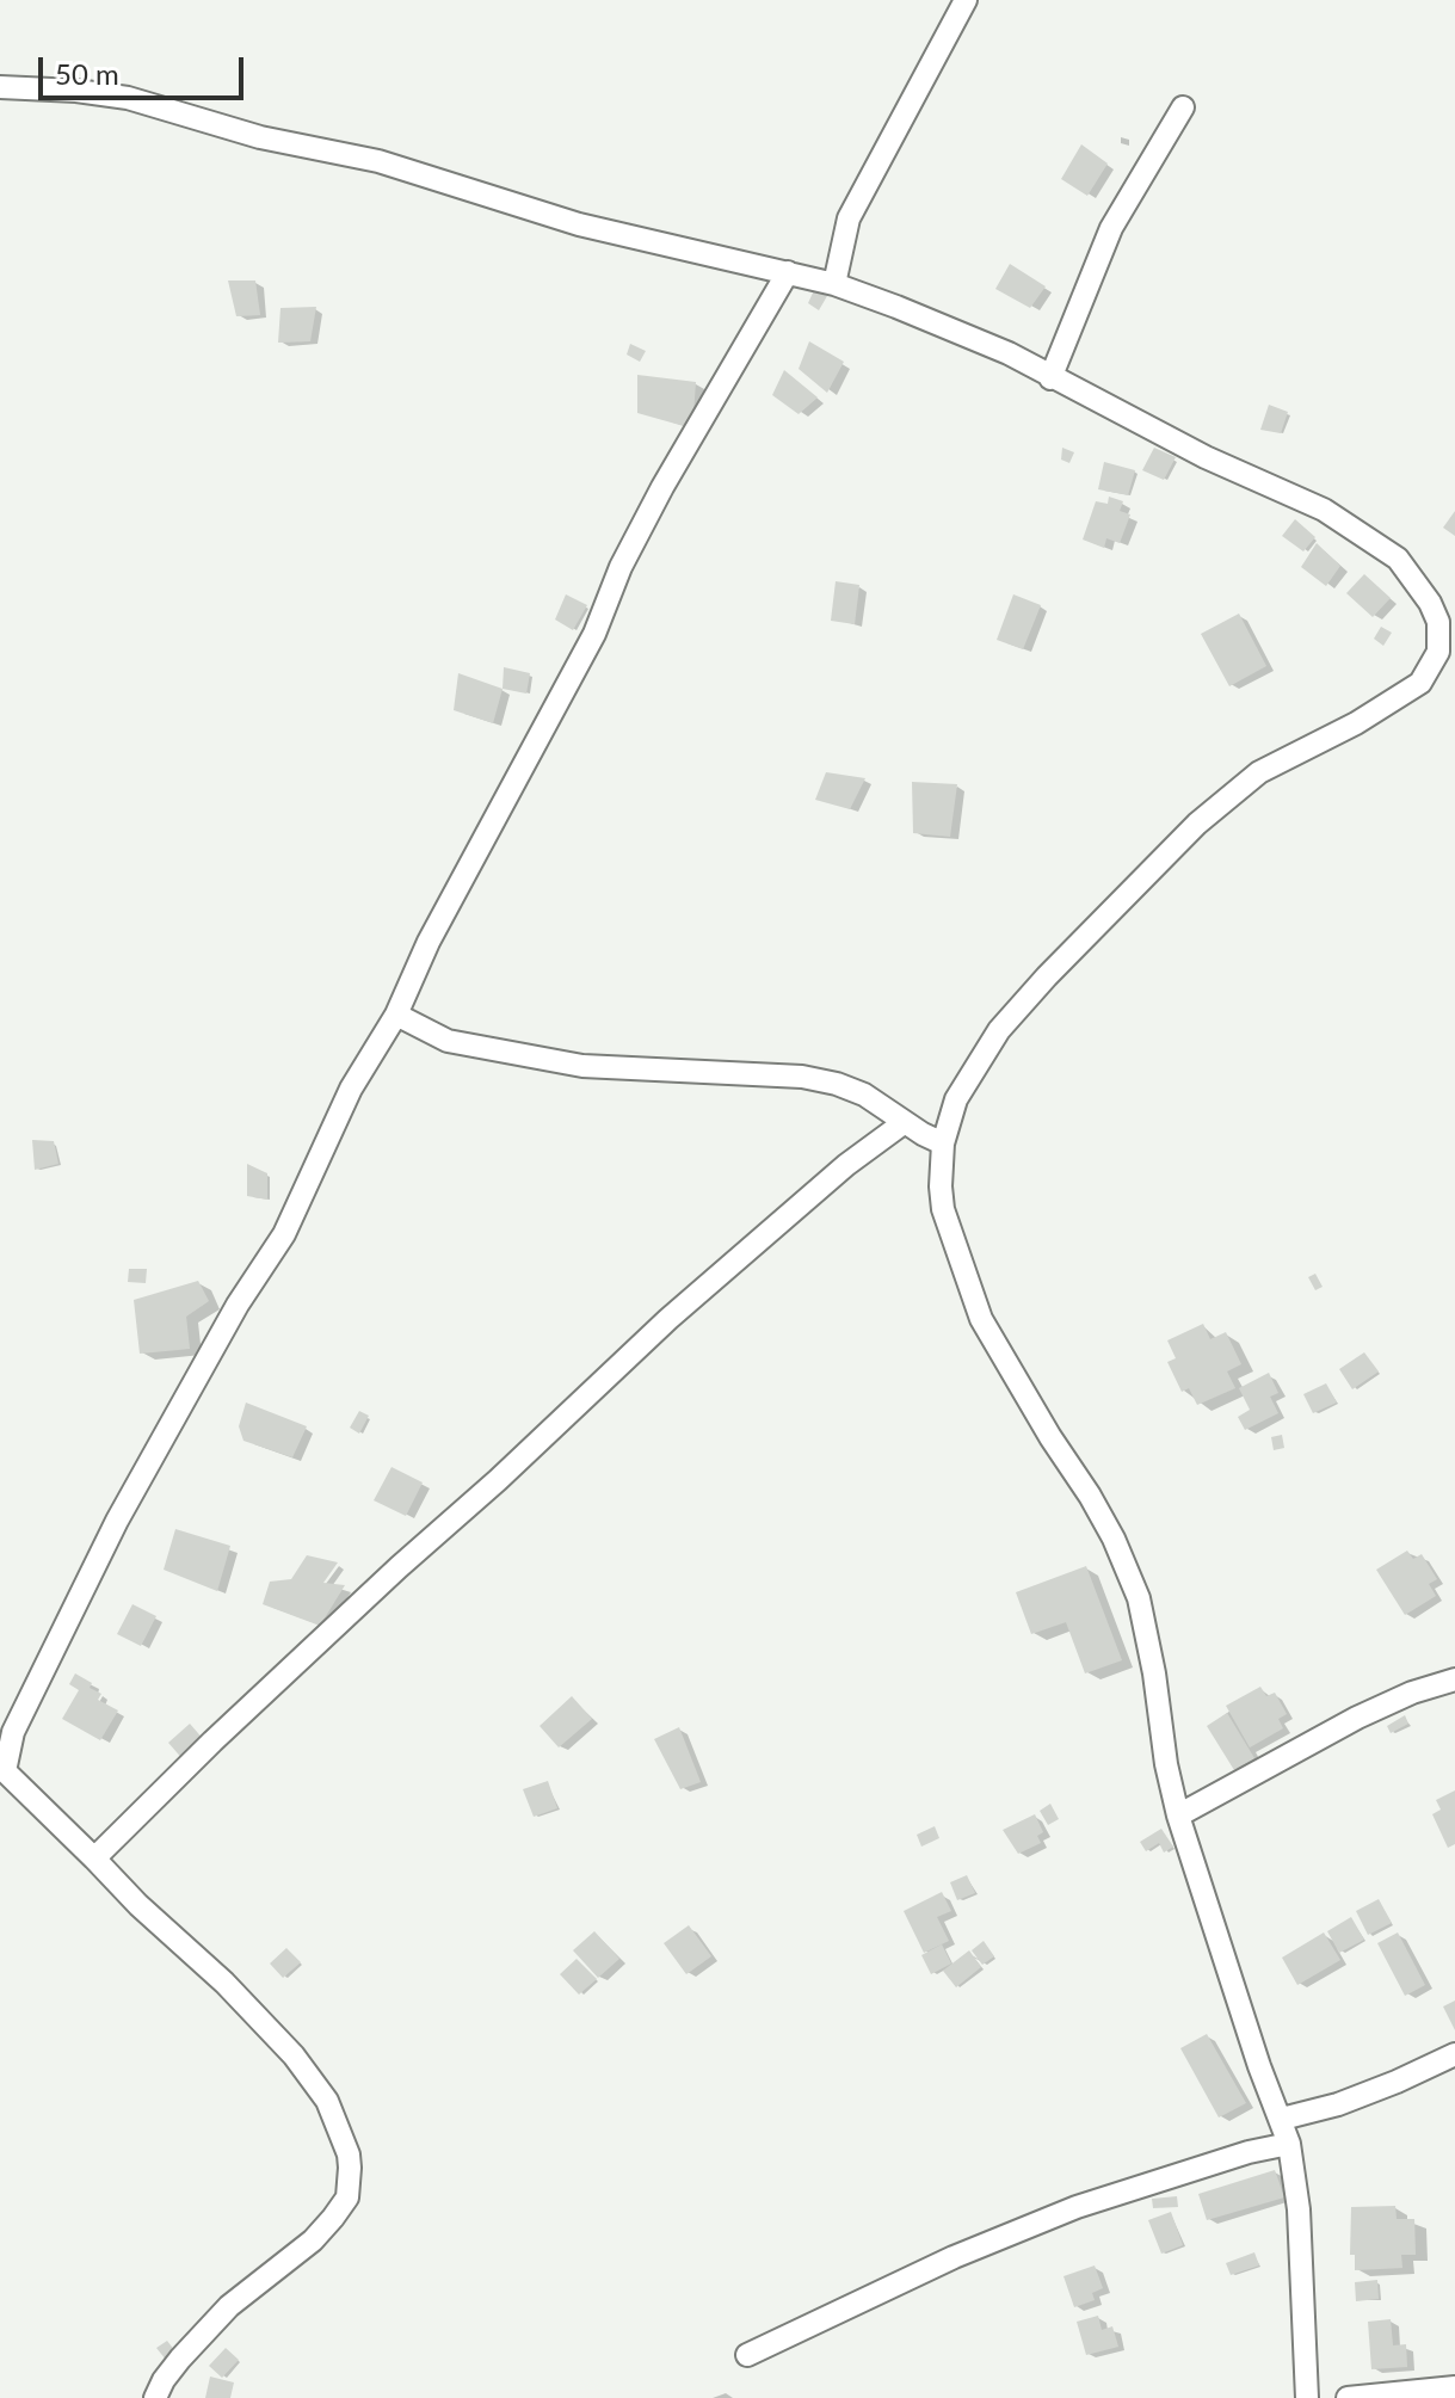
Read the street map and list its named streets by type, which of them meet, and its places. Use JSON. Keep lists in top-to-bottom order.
{
  "scale_bar": "50 m"
}
